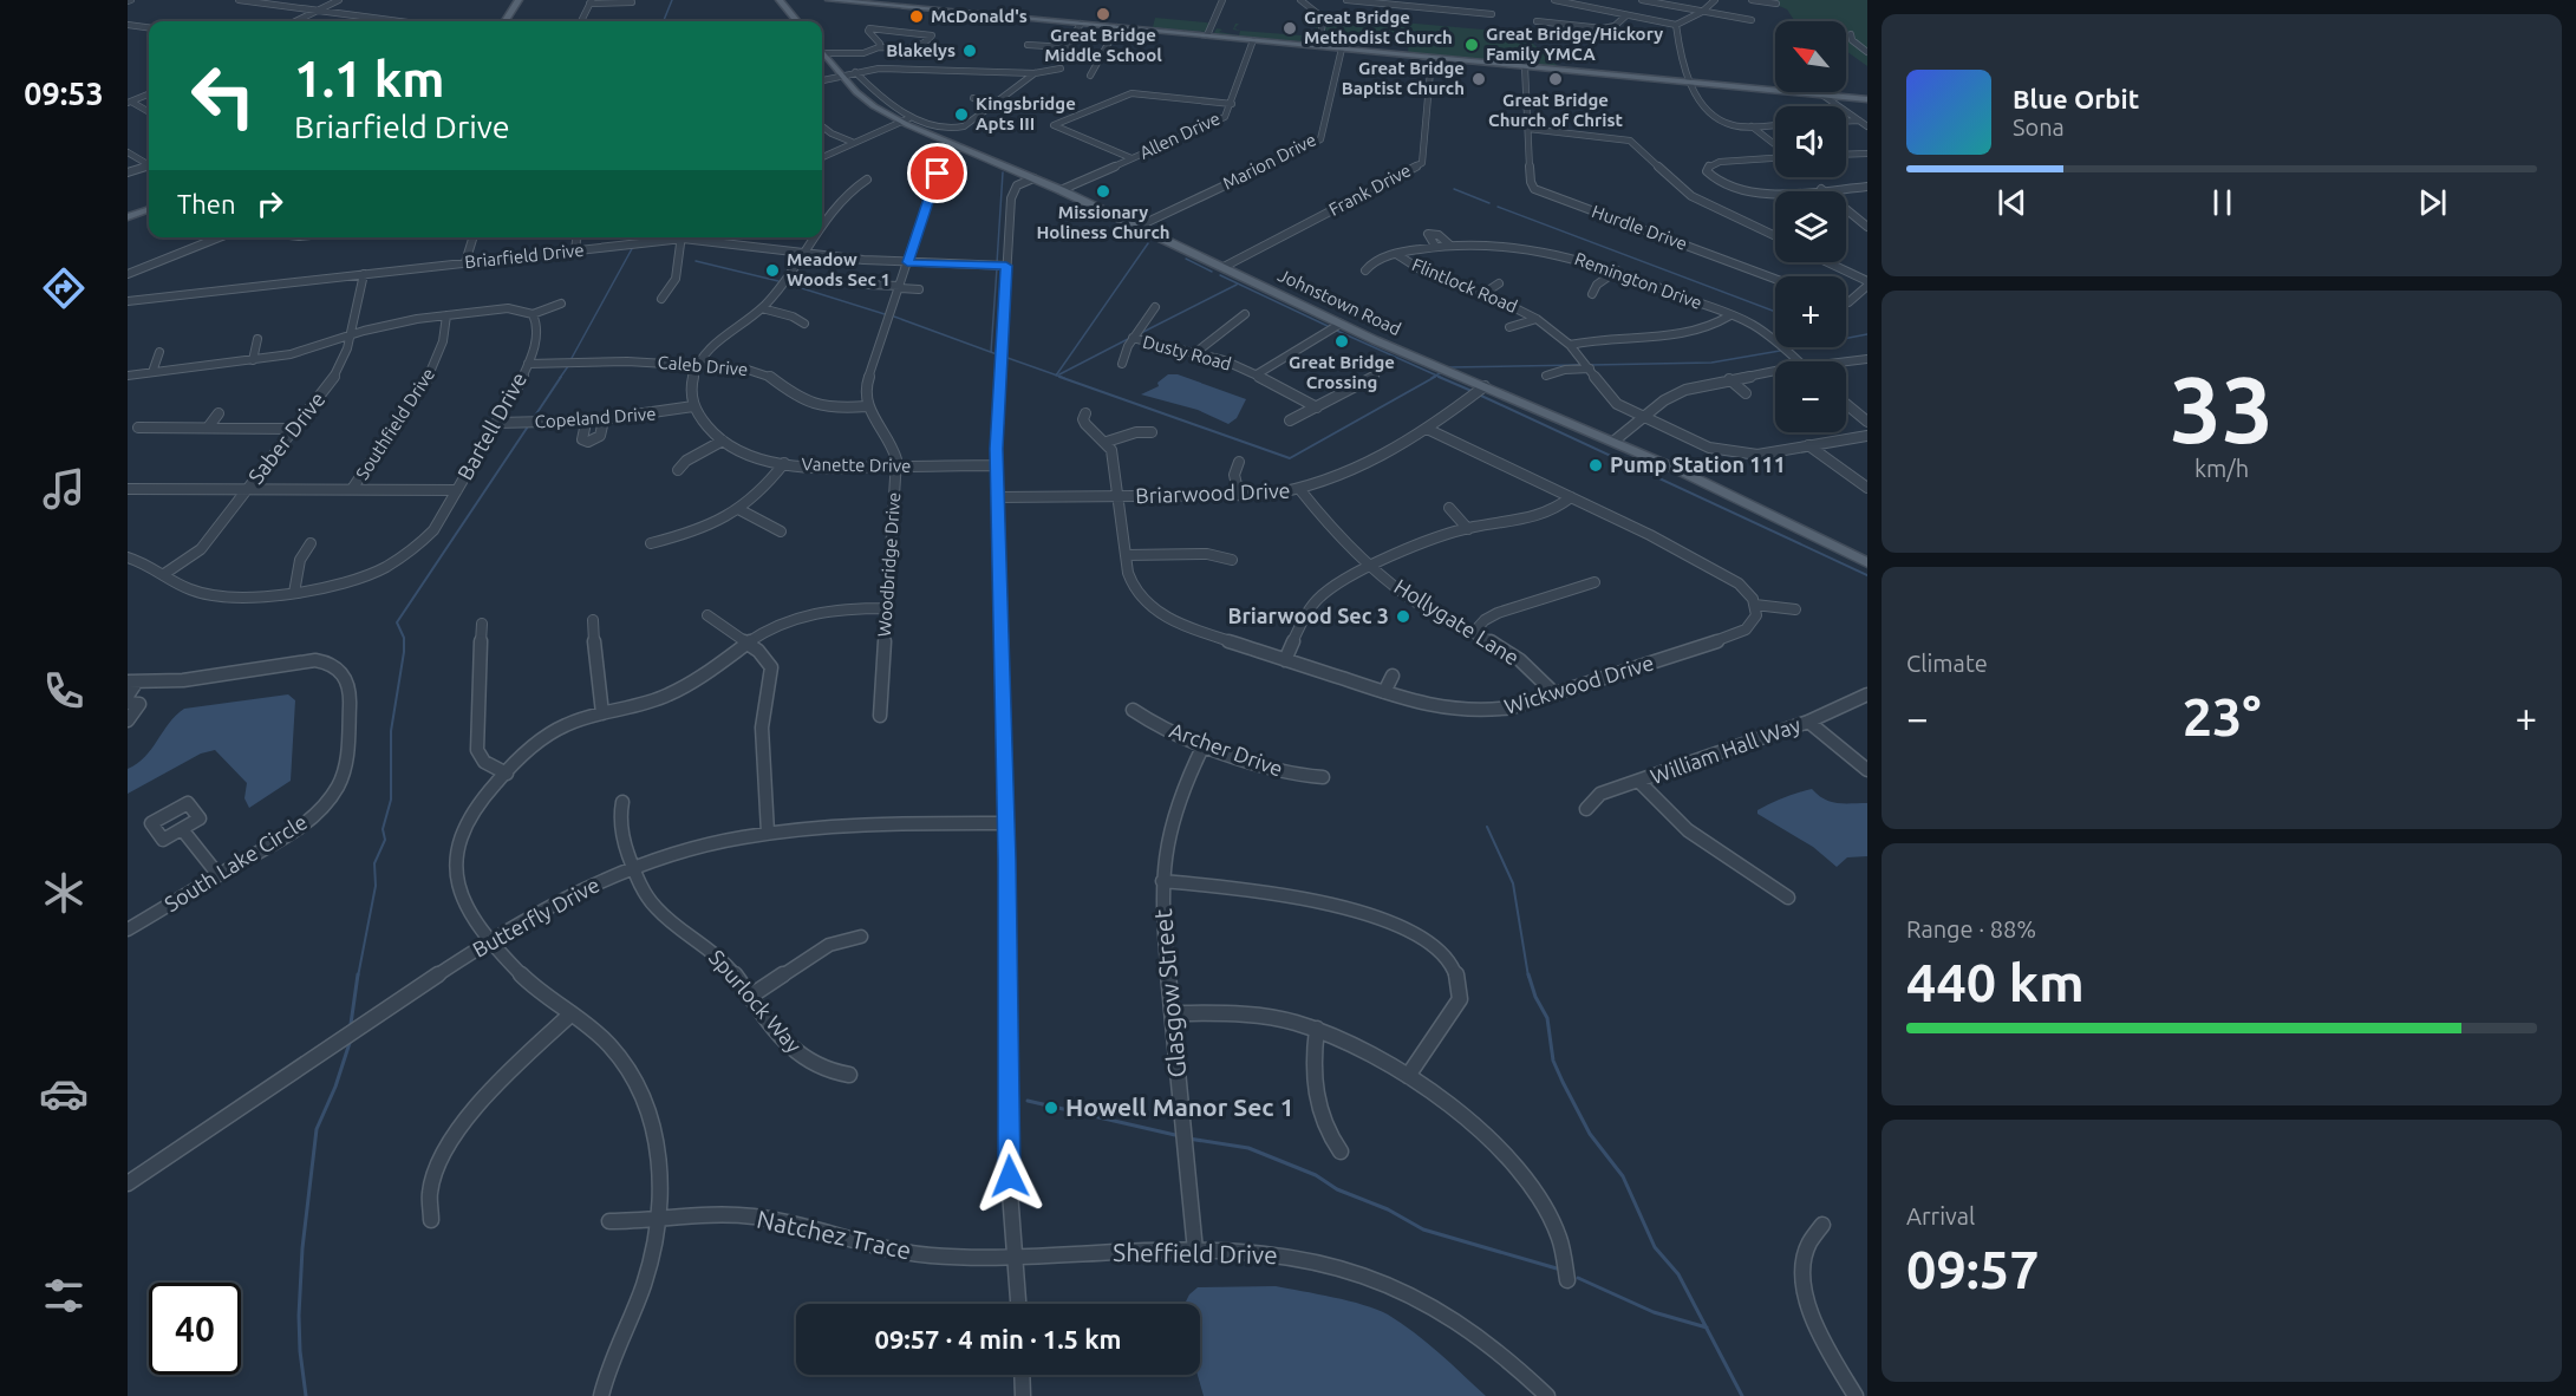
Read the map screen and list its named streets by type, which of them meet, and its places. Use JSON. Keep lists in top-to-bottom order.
{
  "streets": {
    "main road": ["Johnstown Road"],
    "street": [
      "Allen Drive",
      "Marion Drive",
      "Frank Drive",
      "Hurdle Drive",
      "Briarfield Drive",
      "Remington Drive",
      "Flintlock Road",
      "Dusty Road",
      "Caleb Drive",
      "Copeland Drive",
      "Southfield Drive",
      "Bartell Drive",
      "Saber Drive",
      "Vanette Drive",
      "Briarwood Drive",
      "Woodbridge Drive",
      "Hollygate Lane",
      "Wickwood Drive",
      "Archer Drive",
      "William Hall Way",
      "South Lake Circle",
      "Butterfly Drive",
      "Glasgow Street",
      "Spurlock Way",
      "Natchez Trace",
      "Sheffield Drive"
    ]
  },
  "crossings": [
    ["Allen Drive", "Johnstown Road"],
    ["Marion Drive", "Johnstown Road"],
    ["Frank Drive", "Johnstown Road"],
    ["Briarfield Drive", "Saber Drive"],
    ["Remington Drive", "Flintlock Road"],
    ["Johnstown Road", "Briarwood Drive"],
    ["Caleb Drive", "Bartell Drive"],
    ["Caleb Drive", "Woodbridge Drive"],
    ["Copeland Drive", "Bartell Drive"],
    ["Copeland Drive", "Vanette Drive"],
    ["Bartell Drive", "Saber Drive"],
    ["Vanette Drive", "Woodbridge Drive"],
    ["Briarwood Drive", "Hollygate Lane"],
    ["Briarwood Drive", "Wickwood Drive"],
    ["Hollygate Lane", "Wickwood Drive"],
    ["Archer Drive", "Glasgow Street"],
    ["Butterfly Drive", "Spurlock Way"],
    ["Glasgow Street", "Sheffield Drive"],
    ["Natchez Trace", "Sheffield Drive"]
  ],
  "places": [
    "Great Bridge Middle School",
    "McDonald's",
    "Great Bridge Methodist Church",
    "Great Bridge/Hickory Family YMCA",
    "Blakelys",
    "Great Bridge Baptist Church",
    "Great Bridge Church of Christ",
    "Kingsbridge Apts III",
    "Missionary Holiness Church",
    "Meadow Woods Sec 1",
    "Great Bridge Crossing",
    "Pump Station 111",
    "Briarwood Sec 3",
    "Howell Manor Sec 1"
  ],
  "north": "top left",
  "page": {
    "tabs": "09:53",
    "map_buttons": ["+", "−"],
    "turn": ["1.1 km", "Briarfield Drive"],
    "song": ["Blue Orbit", "Sona"],
    "then": "Then",
    "tile": [
      ["33", "km/h"],
      "Climate",
      ["Range · 88%", "440 km"],
      ["Arrival", "09:57"]
    ],
    "heat": ["−", "23°", "+"],
    "limit": "40",
    "trip": "09:57 · 4 min · 1.5 km"
  }
}
